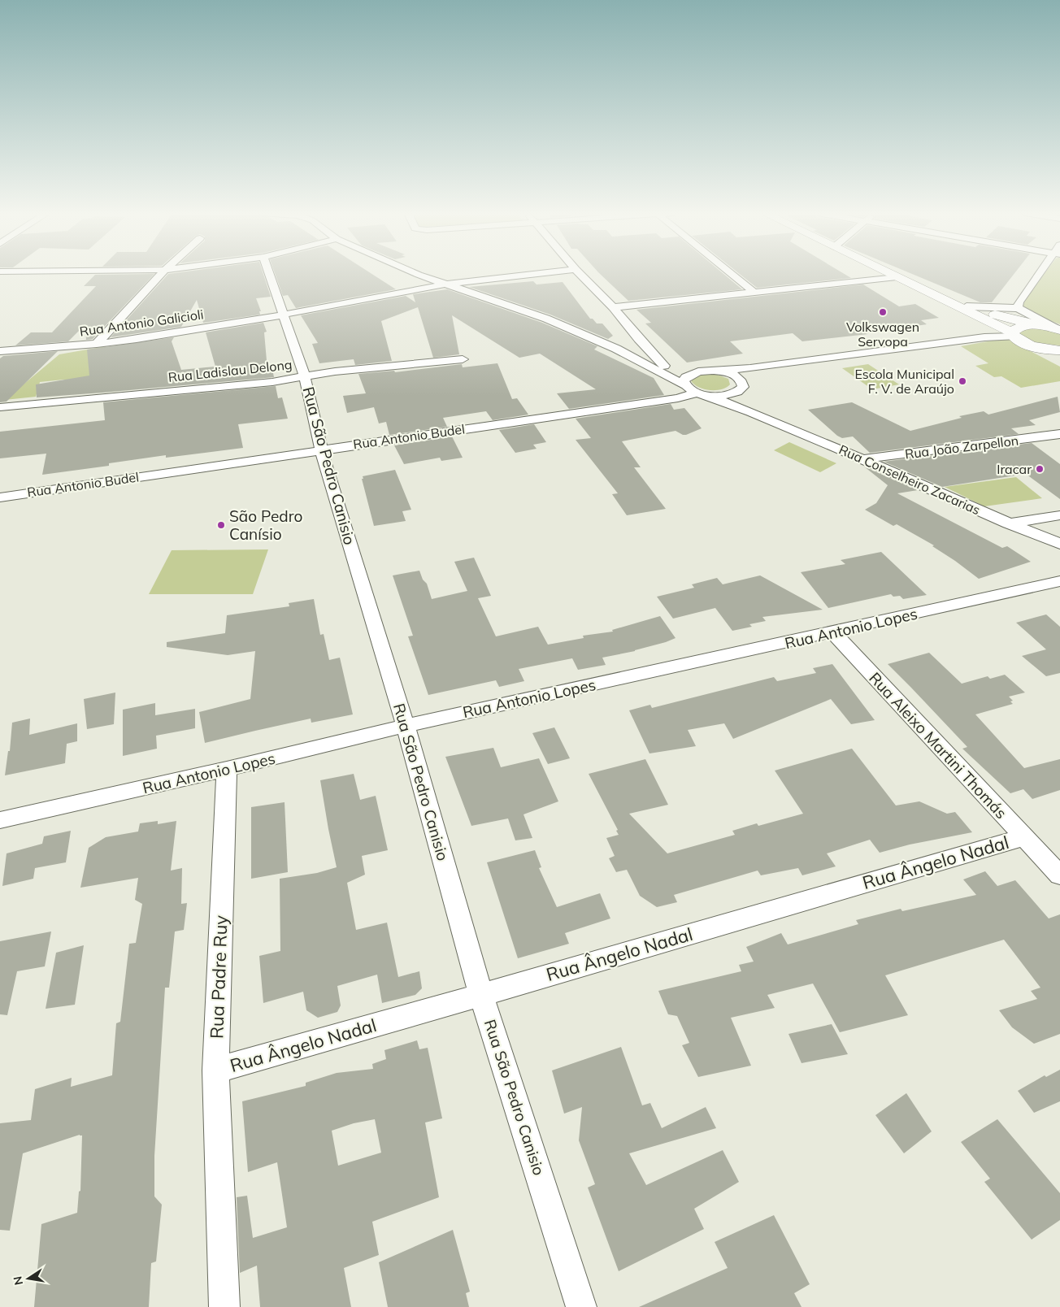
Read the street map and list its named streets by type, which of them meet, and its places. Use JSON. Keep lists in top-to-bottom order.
{
  "streets": {
    "street": [
      "Rua Antonio Galicioli",
      "Rua Ladislau Delong",
      "Rua Antonio Budel",
      "Rua João Zarpellon",
      "Rua São Pedro Canisio",
      "Rua Conselheiro Zacarias",
      "Rua Antonio Lopes",
      "Rua Aleixo Martini Thomás",
      "Rua Ângelo Nadal",
      "Rua Padre Ruy"
    ]
  },
  "crossings": [
    ["Rua Antonio Galicioli", "Rua São Pedro Canisio"],
    ["Rua Ladislau Delong", "Rua São Pedro Canisio"],
    ["Rua Antonio Budel", "Rua São Pedro Canisio"],
    ["Rua Antonio Budel", "Rua Conselheiro Zacarias"],
    ["Rua João Zarpellon", "Rua Conselheiro Zacarias"],
    ["Rua São Pedro Canisio", "Rua Antonio Lopes"],
    ["Rua São Pedro Canisio", "Rua Ângelo Nadal"],
    ["Rua Antonio Lopes", "Rua Aleixo Martini Thomás"],
    ["Rua Antonio Lopes", "Rua Padre Ruy"],
    ["Rua Aleixo Martini Thomás", "Rua Ângelo Nadal"],
    ["Rua Ângelo Nadal", "Rua Padre Ruy"]
  ],
  "places": [
    "Volkswagen Servopa",
    "Escola Municipal F. V. de Araújo",
    "Iracar",
    "São Pedro Canísio"
  ],
  "north": "left"
}
